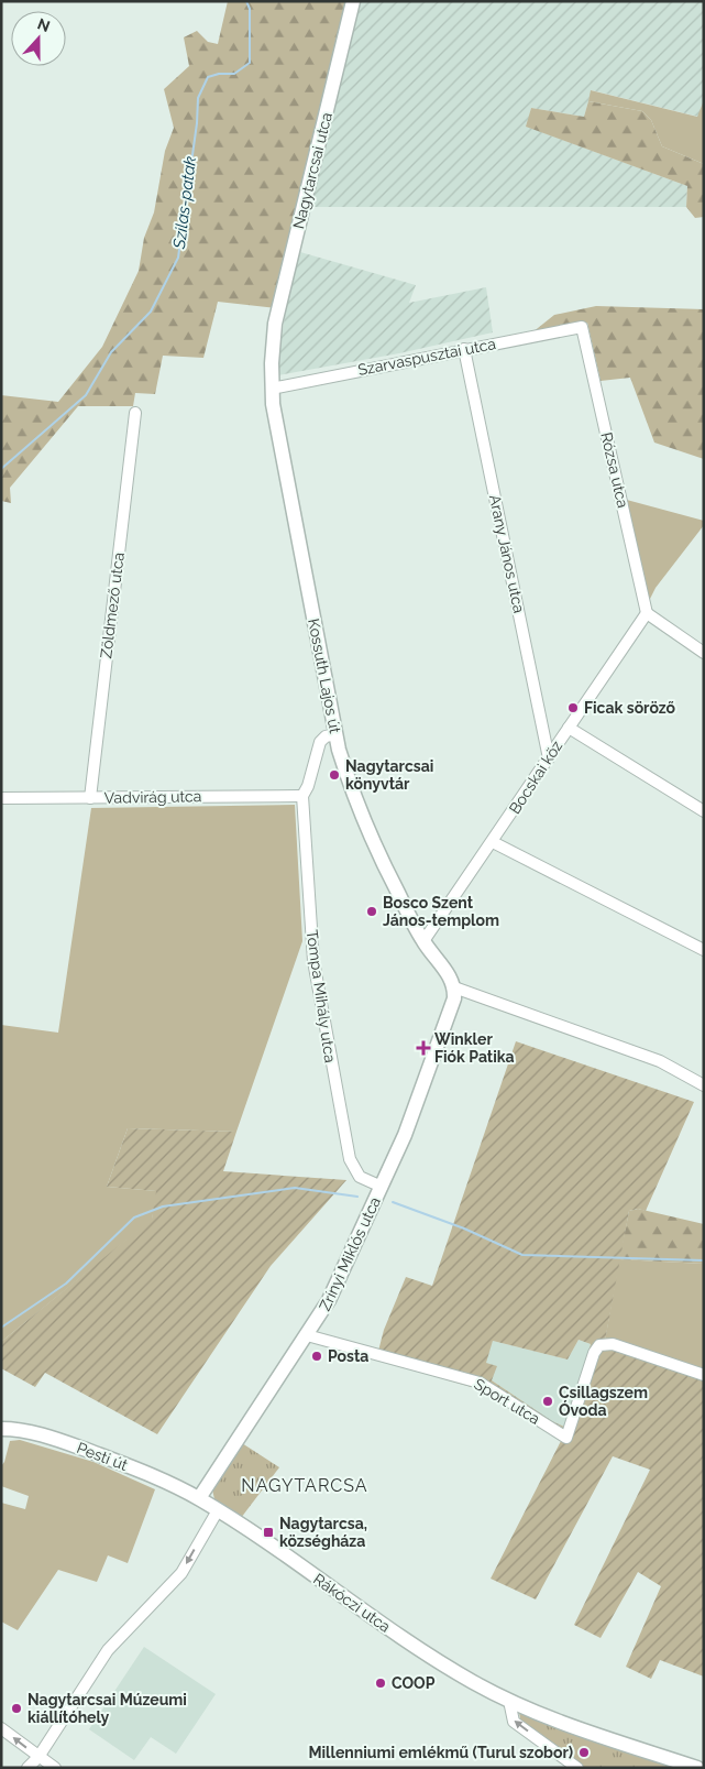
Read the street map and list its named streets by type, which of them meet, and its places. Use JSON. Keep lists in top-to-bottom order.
{
  "streets": {
    "main road": [
      "Nagytarcsai utca",
      "Kossuth Lajos út",
      "Zrínyi Miklós utca",
      "Pesti út",
      "Rákóczi utca"
    ],
    "street": [
      "Szarvaspusztai utca",
      "Rózsa utca",
      "Arany János utca",
      "Zöldmező utca",
      "Bocskai köz",
      "Vadvirág utca",
      "Tompa Mihály utca",
      "Sport utca"
    ]
  },
  "crossings": [
    ["Nagytarcsai utca", "Kossuth Lajos út"],
    ["Szarvaspusztai utca", "Rózsa utca"],
    ["Szarvaspusztai utca", "Arany János utca"],
    ["Szarvaspusztai utca", "Kossuth Lajos út"],
    ["Rózsa utca", "Bocskai köz"],
    ["Arany János utca", "Bocskai köz"],
    ["Zöldmező utca", "Vadvirág utca"],
    ["Kossuth Lajos út", "Bocskai köz"],
    ["Kossuth Lajos út", "Tompa Mihály utca"],
    ["Kossuth Lajos út", "Zrínyi Miklós utca"],
    ["Vadvirág utca", "Tompa Mihály utca"],
    ["Tompa Mihály utca", "Zrínyi Miklós utca"],
    ["Zrínyi Miklós utca", "Sport utca"],
    ["Zrínyi Miklós utca", "Pesti út"],
    ["Zrínyi Miklós utca", "Rákóczi utca"],
    ["Pesti út", "Rákóczi utca"]
  ],
  "districts": ["NAGYTARCSA"],
  "water": ["Szilas-patak"],
  "places": {
    "other": [
      "Ficak söröző",
      "Nagytarcsai könyvtár",
      "Bosco Szent János-templom",
      "Posta",
      "Csillagszem Óvoda",
      "COOP",
      "Nagytarcsai Múzeumi kiállítóhely",
      "Millenniumi emlékmű (Turul szobor)"
    ],
    "health": ["Winkler Fiók Patika"],
    "transit": ["Nagytarcsa, községháza"]
  },
  "north": "top"
}
